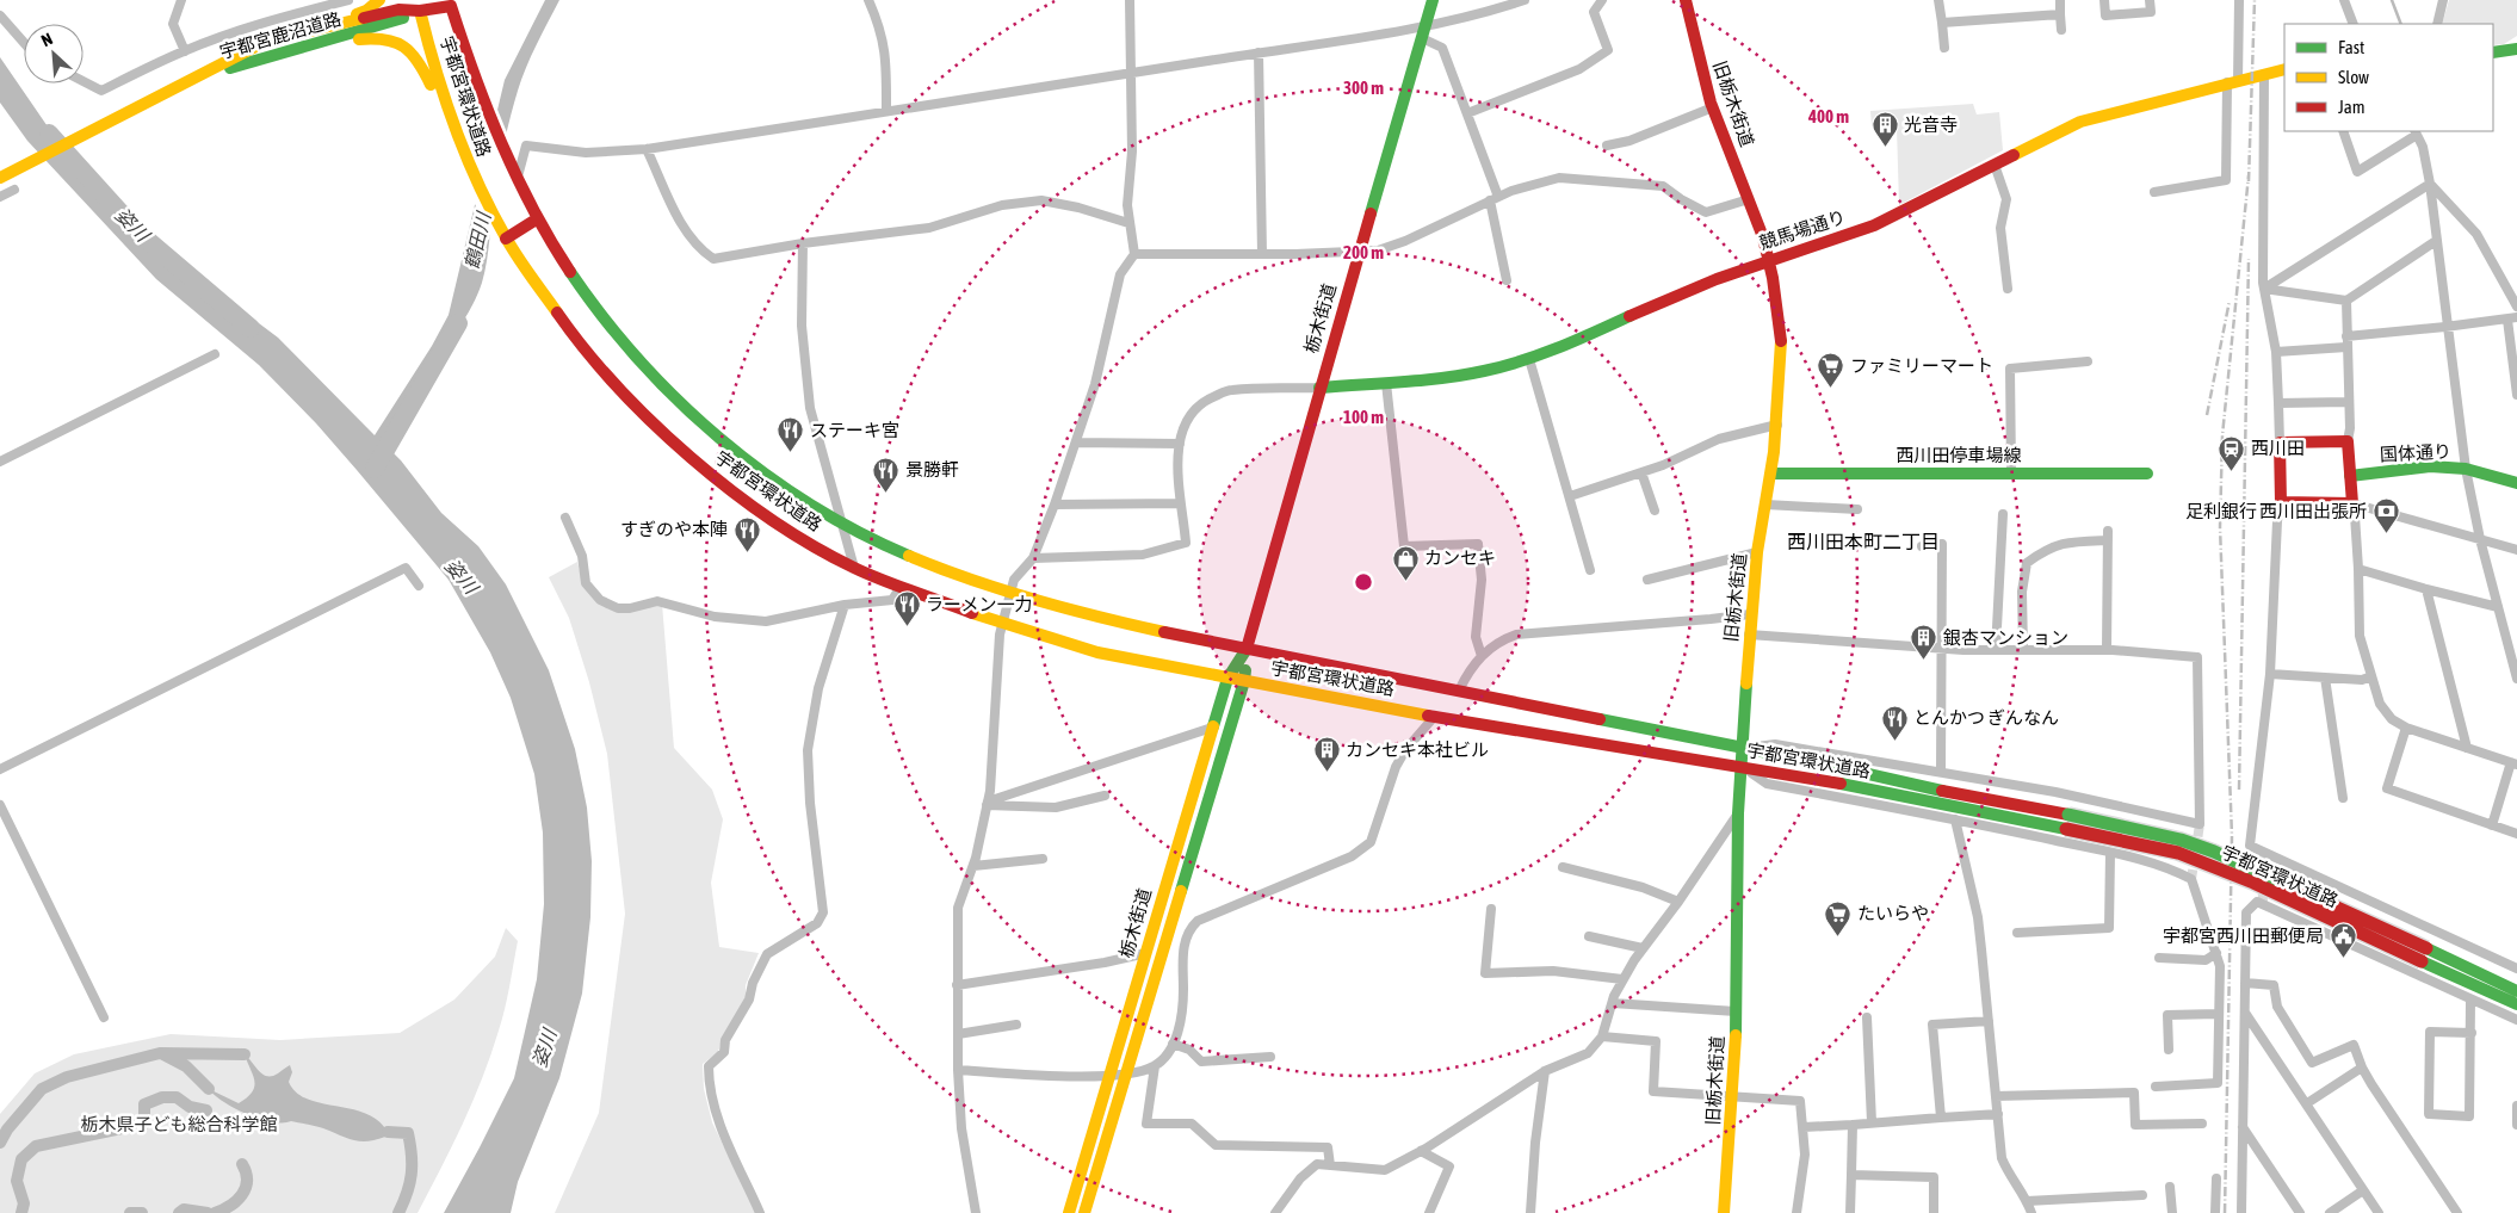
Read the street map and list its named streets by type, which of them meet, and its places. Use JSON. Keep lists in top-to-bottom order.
{
  "streets": {
    "main road": [
      "宇都宮鹿沼道路",
      "宇都宮環状道路",
      "旧栃木街道",
      "競馬場通り",
      "栃木街道",
      "国体通り",
      "西川田停車場線"
    ]
  },
  "crossings": [
    ["宇都宮鹿沼道路", "宇都宮環状道路"],
    ["宇都宮環状道路", "旧栃木街道"],
    ["宇都宮環状道路", "栃木街道"],
    ["旧栃木街道", "競馬場通り"],
    ["旧栃木街道", "西川田停車場線"],
    ["競馬場通り", "栃木街道"]
  ],
  "districts": ["西川田本町二丁目"],
  "water": ["姿川", "鶴田川"],
  "parks": ["栃木県子ども総合科学館"],
  "places": {
    "building": ["光音寺", "銀杏マンション", "カンセキ本社ビル"],
    "supermarket": ["ファミリーマート", "たいらや"],
    "restaurant": [
      "ステーキ宮",
      "景勝軒",
      "すぎのや本陣",
      "ラーメン一力",
      "とんかつ ぎんなん"
    ],
    "station": ["西川田"],
    "bank": ["足利銀行 西川田出張所"],
    "shop": ["カンセキ"],
    "public building": ["宇都宮西川田郵便局"]
  },
  "legend": ["Fast", "Slow", "Jam"],
  "north": "top left",
  "rings": [
    "300 m",
    "400 m",
    "200 m",
    "100 m"
  ]
}
